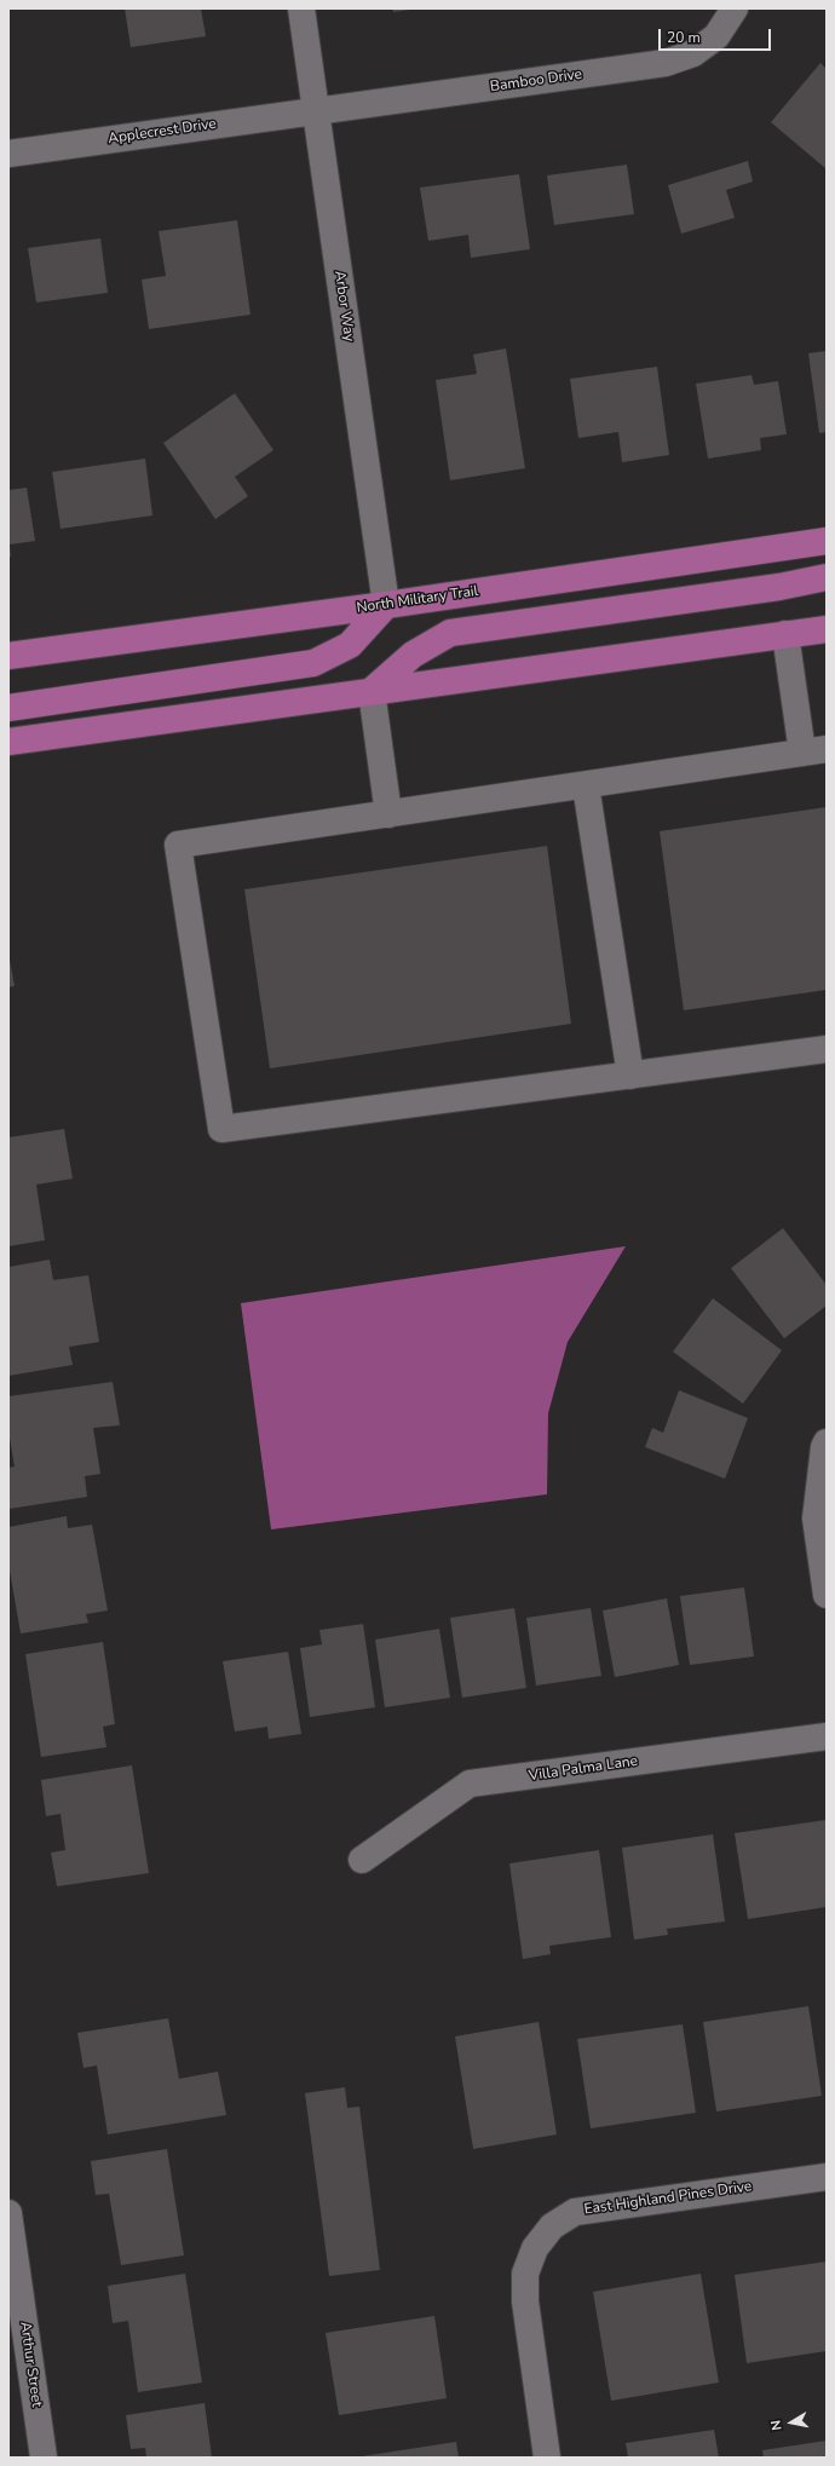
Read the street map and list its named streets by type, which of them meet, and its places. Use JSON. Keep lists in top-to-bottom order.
{
  "streets": {
    "main road": ["North Military Trail"],
    "street": [
      "Bamboo Drive",
      "Applecrest Drive",
      "Arbor Way",
      "Villa Palma Lane",
      "East Highland Pines Drive",
      "Arthur Street"
    ]
  },
  "crossings": [
    ["Bamboo Drive", "Applecrest Drive"],
    ["Bamboo Drive", "Arbor Way"],
    ["Applecrest Drive", "Arbor Way"],
    ["Arbor Way", "North Military Trail"]
  ],
  "scale_bar": "20 m",
  "north": "left"
}
